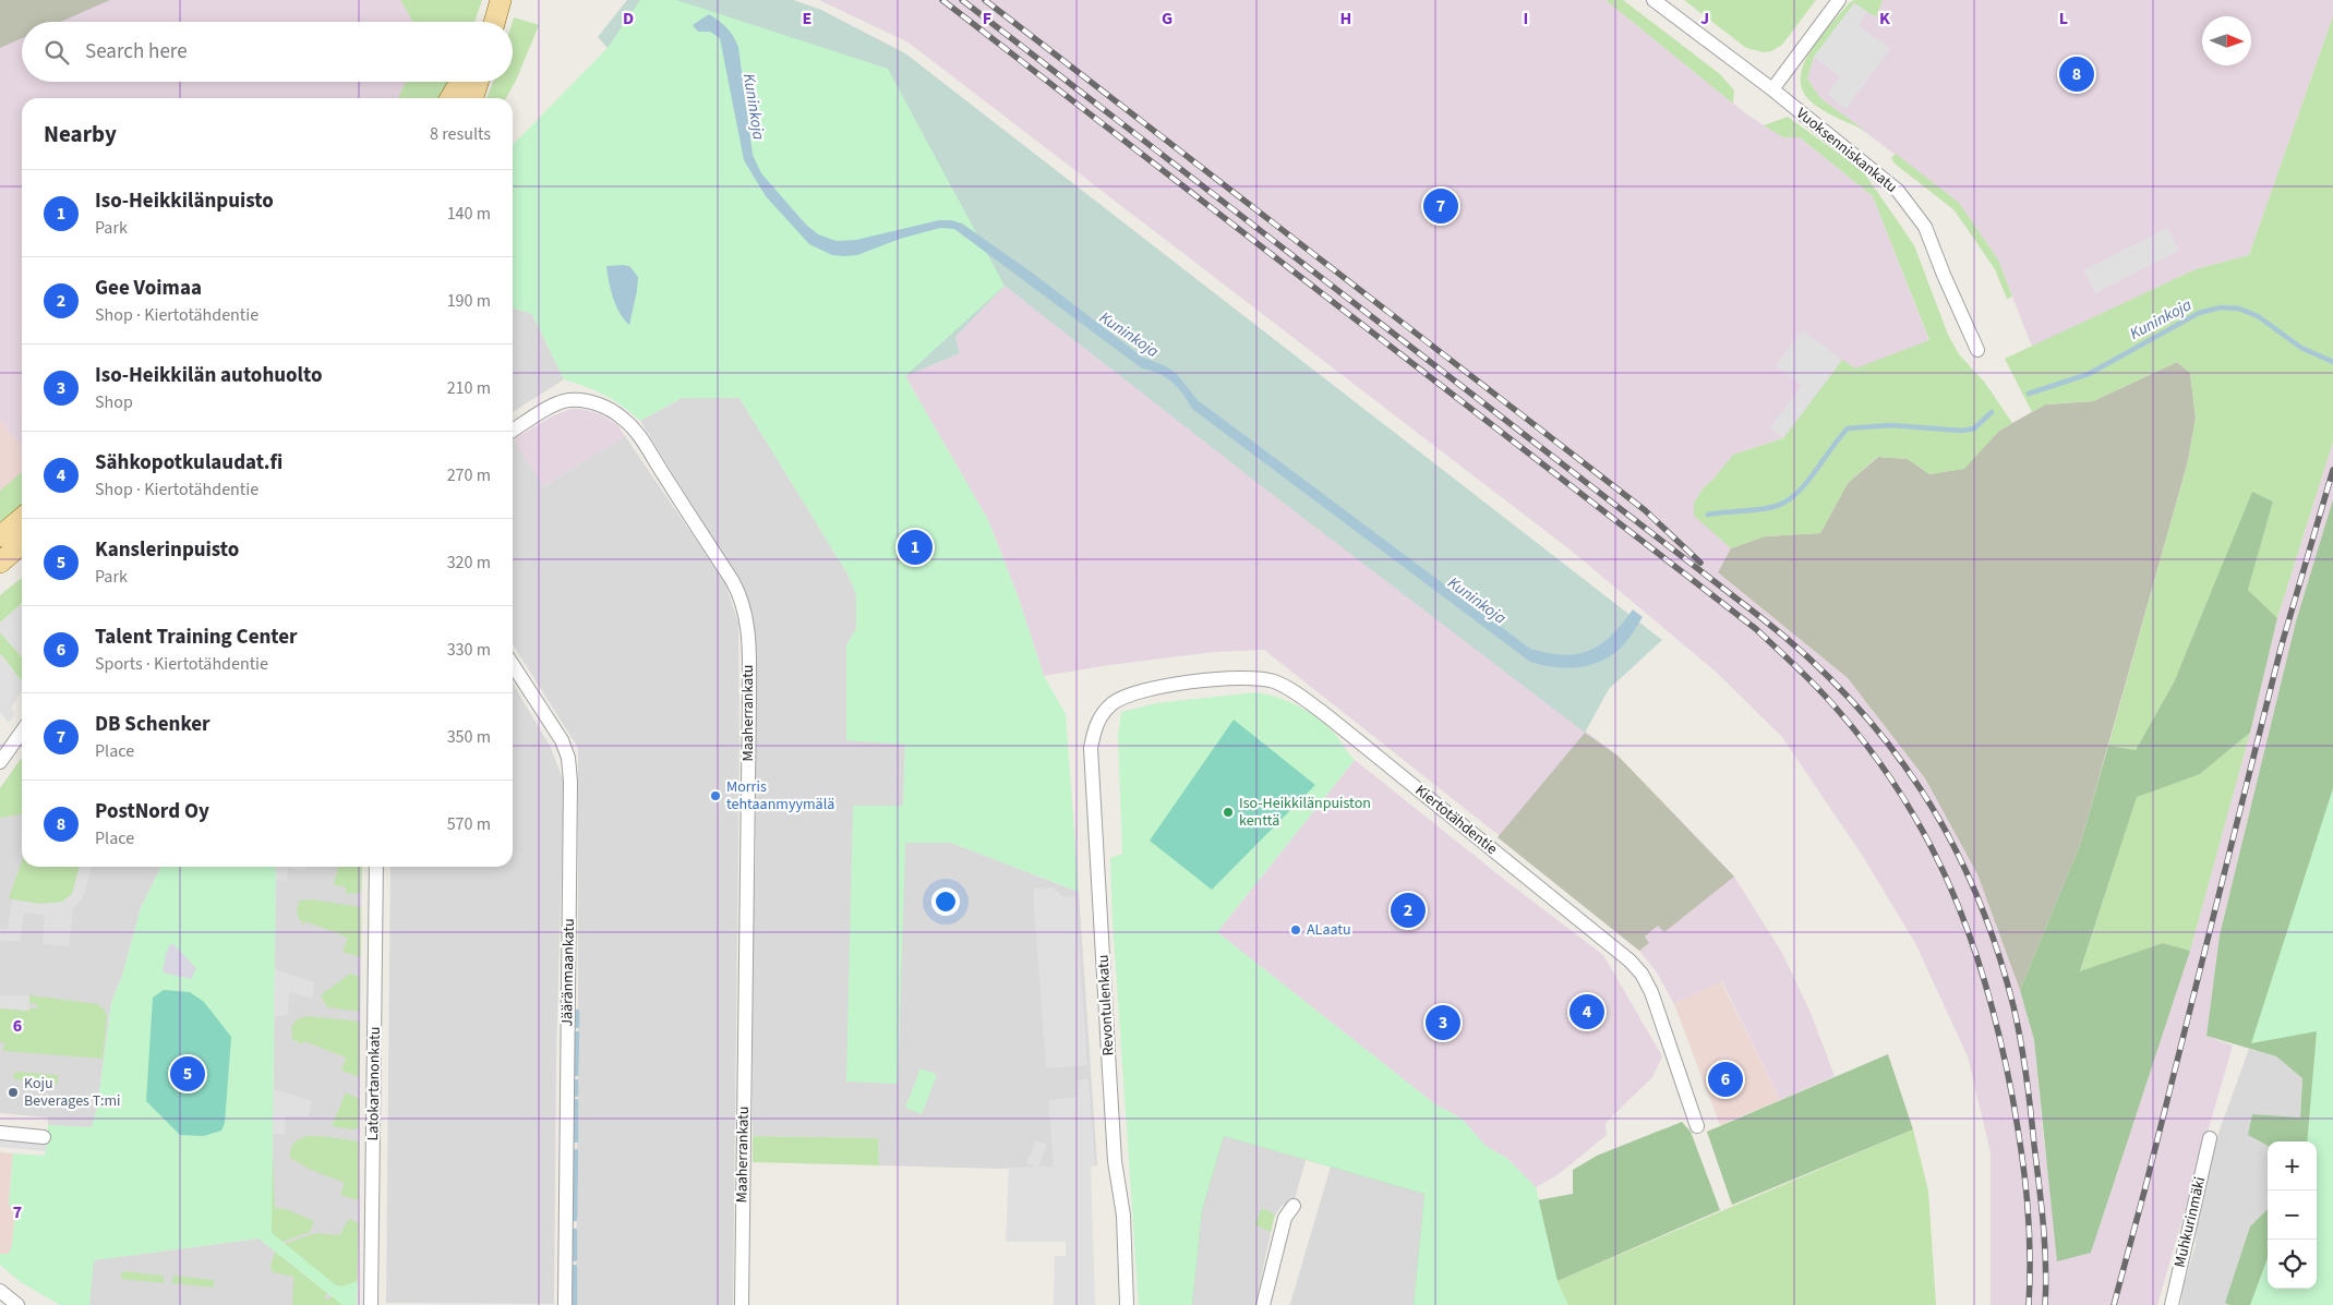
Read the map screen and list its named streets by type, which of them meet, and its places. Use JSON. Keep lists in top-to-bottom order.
{
  "streets": {
    "street": [
      "Vuoksenniskankatu",
      "Maaherrankatu",
      "Kiertotähdentie",
      "Jääränmaankatu",
      "Revontulenkatu",
      "Latokartanonkatu",
      "Muhkurinmäki"
    ]
  },
  "crossings": [
    ["Kiertotähdentie", "Revontulenkatu"]
  ],
  "water": ["Kuninkoja"],
  "places": [
    "Morris tehtaanmyymälä",
    "Iso-Heikkilänpuiston kenttä",
    "ALaatu",
    "Koju Beverages T:mi"
  ],
  "north": "right",
  "page": {
    "search": "Search here",
    "pins": [
      "8",
      "7",
      "1",
      "2",
      "4",
      "3",
      "5",
      "6"
    ],
    "heading": ["Nearby", "8 results"],
    "list": [
      {
        "mark": "1",
        "name": "Iso-Heikkilänpuisto",
        "note": "Park",
        "value": "140 m"
      },
      {
        "mark": "2",
        "name": "Gee Voimaa",
        "note": "Shop · Kiertotähdentie",
        "value": "190 m"
      },
      {
        "mark": "3",
        "name": "Iso-Heikkilän autohuolto",
        "note": "Shop",
        "value": "210 m"
      },
      {
        "mark": "4",
        "name": "Sähkopotkulaudat.fi",
        "note": "Shop · Kiertotähdentie",
        "value": "270 m"
      },
      {
        "mark": "5",
        "name": "Kanslerinpuisto",
        "note": "Park",
        "value": "320 m"
      },
      {
        "mark": "6",
        "name": "Talent Training Center",
        "note": "Sports · Kiertotähdentie",
        "value": "330 m"
      },
      {
        "mark": "7",
        "name": "DB Schenker",
        "note": "Place",
        "value": "350 m"
      },
      {
        "mark": "8",
        "name": "PostNord Oy",
        "note": "Place",
        "value": "570 m"
      }
    ],
    "map_buttons": ["+", "−"]
  },
  "grid": {
    "columns": [
      "D",
      "E",
      "F",
      "G",
      "H",
      "I",
      "J",
      "K",
      "L"
    ],
    "rows": ["6", "7"]
  }
}
